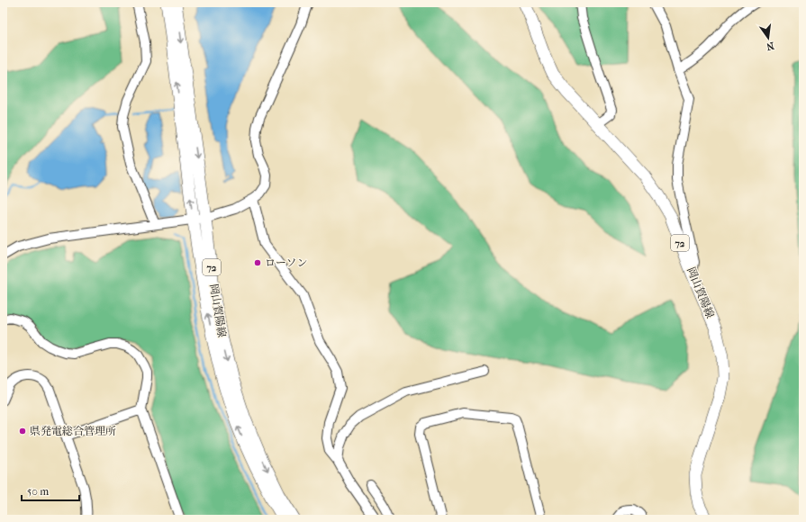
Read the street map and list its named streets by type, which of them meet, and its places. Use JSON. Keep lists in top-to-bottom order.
{
  "streets": {
    "main road": ["72", "岡山賀陽線"]
  },
  "places": ["ローソン", "県発電総合管理所"],
  "scale_bar": "50 m",
  "north": "bottom"
}
